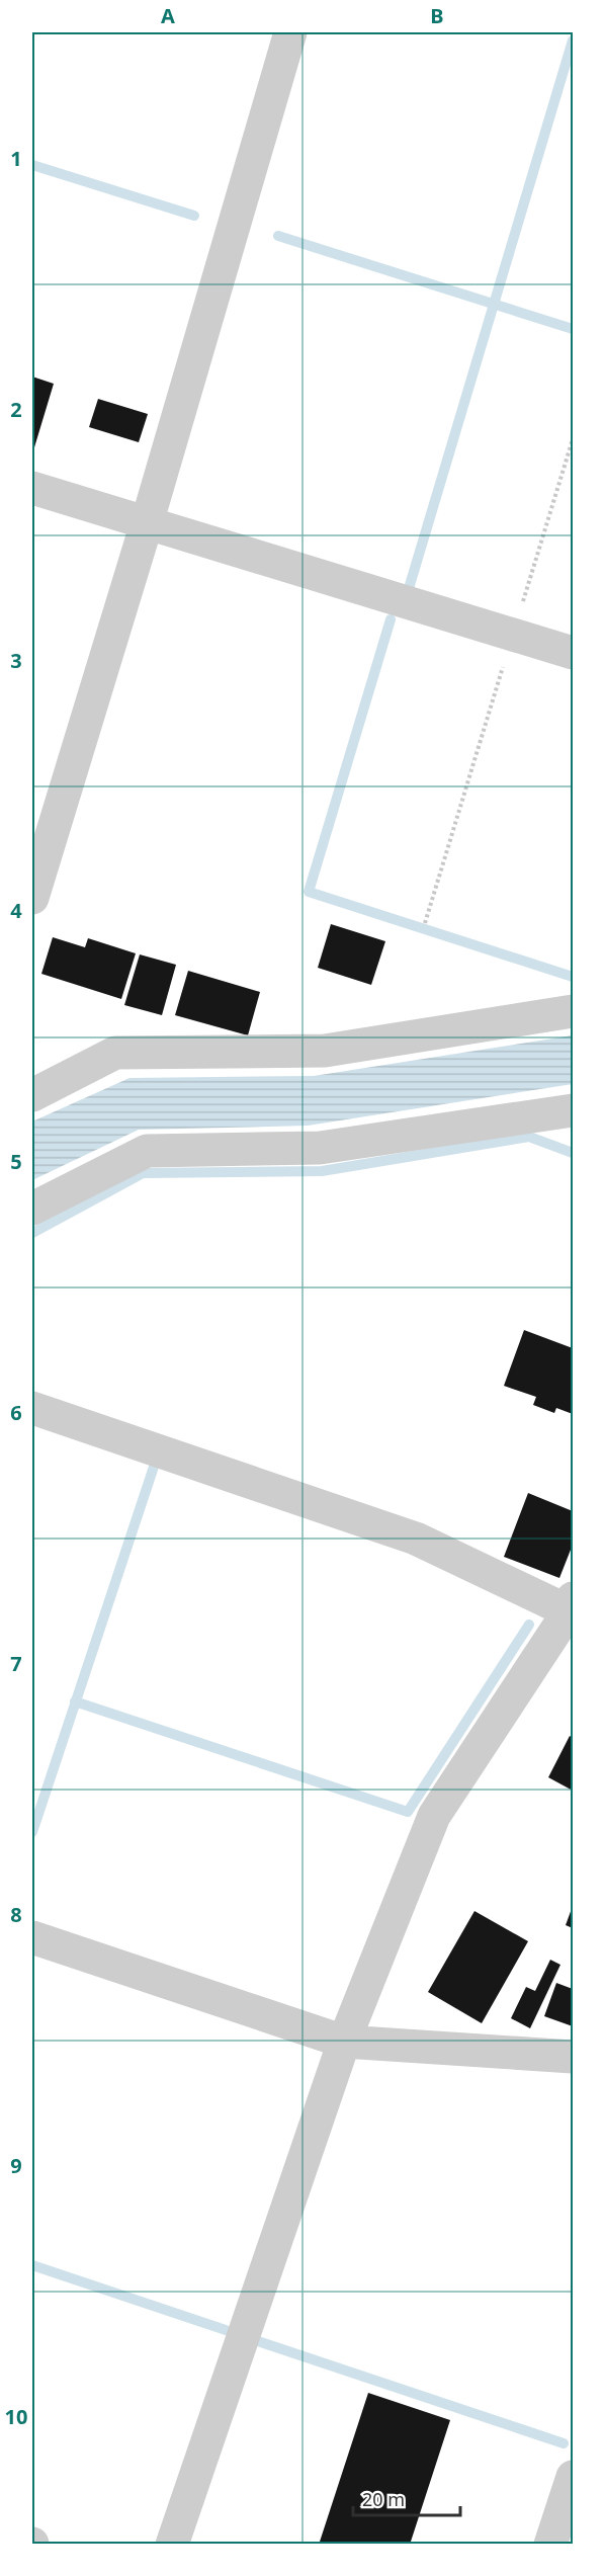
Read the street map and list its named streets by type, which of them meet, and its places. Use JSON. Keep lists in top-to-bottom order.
{
  "scale_bar": "20 m",
  "grid": {
    "columns": ["A", "B"],
    "rows": [
      "1",
      "2",
      "3",
      "4",
      "5",
      "6",
      "7",
      "8",
      "9",
      "10"
    ]
  }
}
